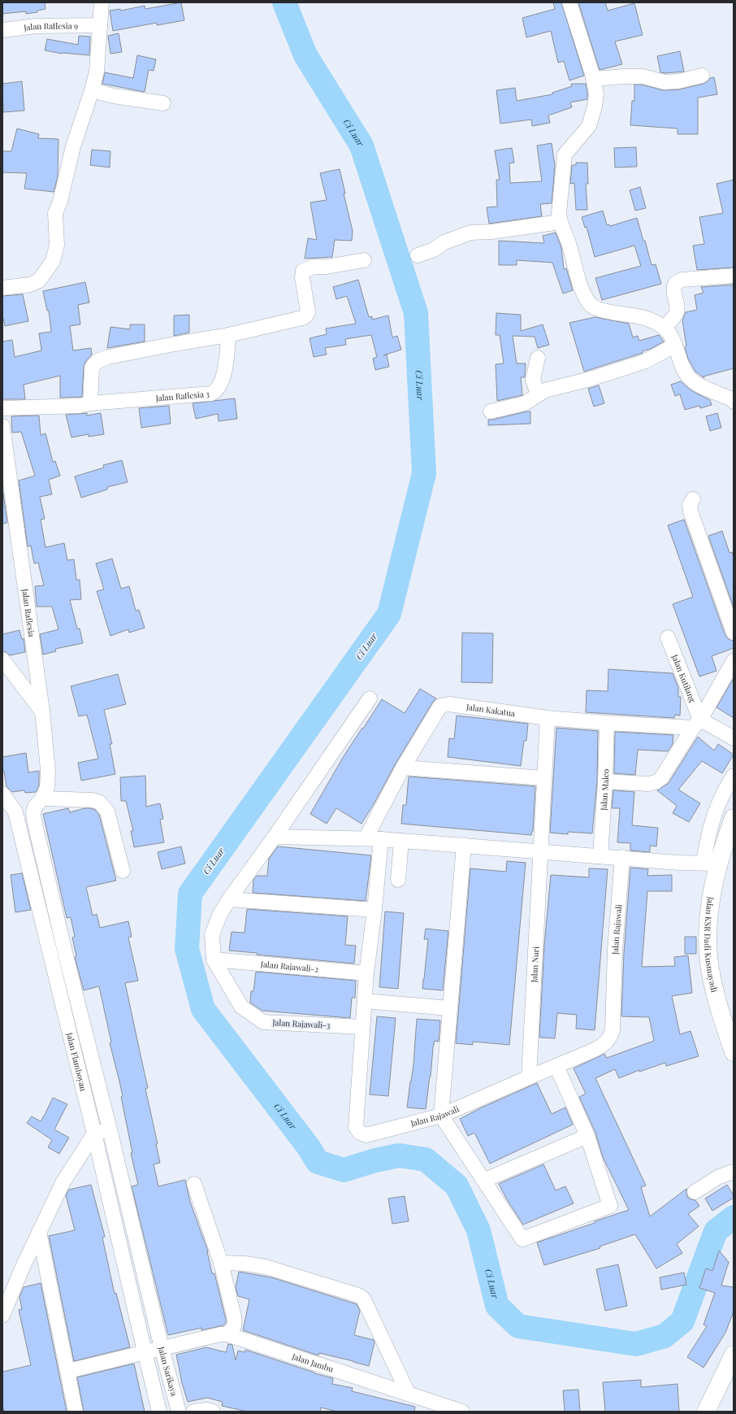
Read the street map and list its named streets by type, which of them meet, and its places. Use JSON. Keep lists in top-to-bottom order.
{
  "streets": {
    "main road": ["Jalan KSR Dadi Kusmayadi"],
    "street": [
      "Jalan Raflesia 9",
      "Jalan Raflesia 3",
      "Jalan Raflesia",
      "Jalan Kutilang",
      "Jalan Kakatua",
      "Jalan Maleo",
      "Jalan Rajawali",
      "Jalan Nuri",
      "Jalan Rajawali-2",
      "Jalan Rajawali-3",
      "Jalan Flamboyan",
      "Jalan Jambu",
      "Jalan Sarikaya"
    ]
  },
  "crossings": [
    ["Jalan Raflesia", "Jalan Sarikaya"],
    ["Jalan Kutilang", "Jalan Kakatua"],
    ["Jalan Kakatua", "Jalan Maleo"],
    ["Jalan Kakatua", "Jalan Nuri"],
    ["Jalan Rajawali", "Jalan Nuri"],
    ["Jalan Rajawali", "Jalan Rajawali-2"],
    ["Jalan Rajawali", "Jalan Rajawali-3"],
    ["Jalan Rajawali-2", "Jalan Rajawali-3"],
    ["Jalan Flamboyan", "Jalan Jambu"],
    ["Jalan Jambu", "Jalan Sarikaya"]
  ],
  "water": ["Ci Luar"]
}
